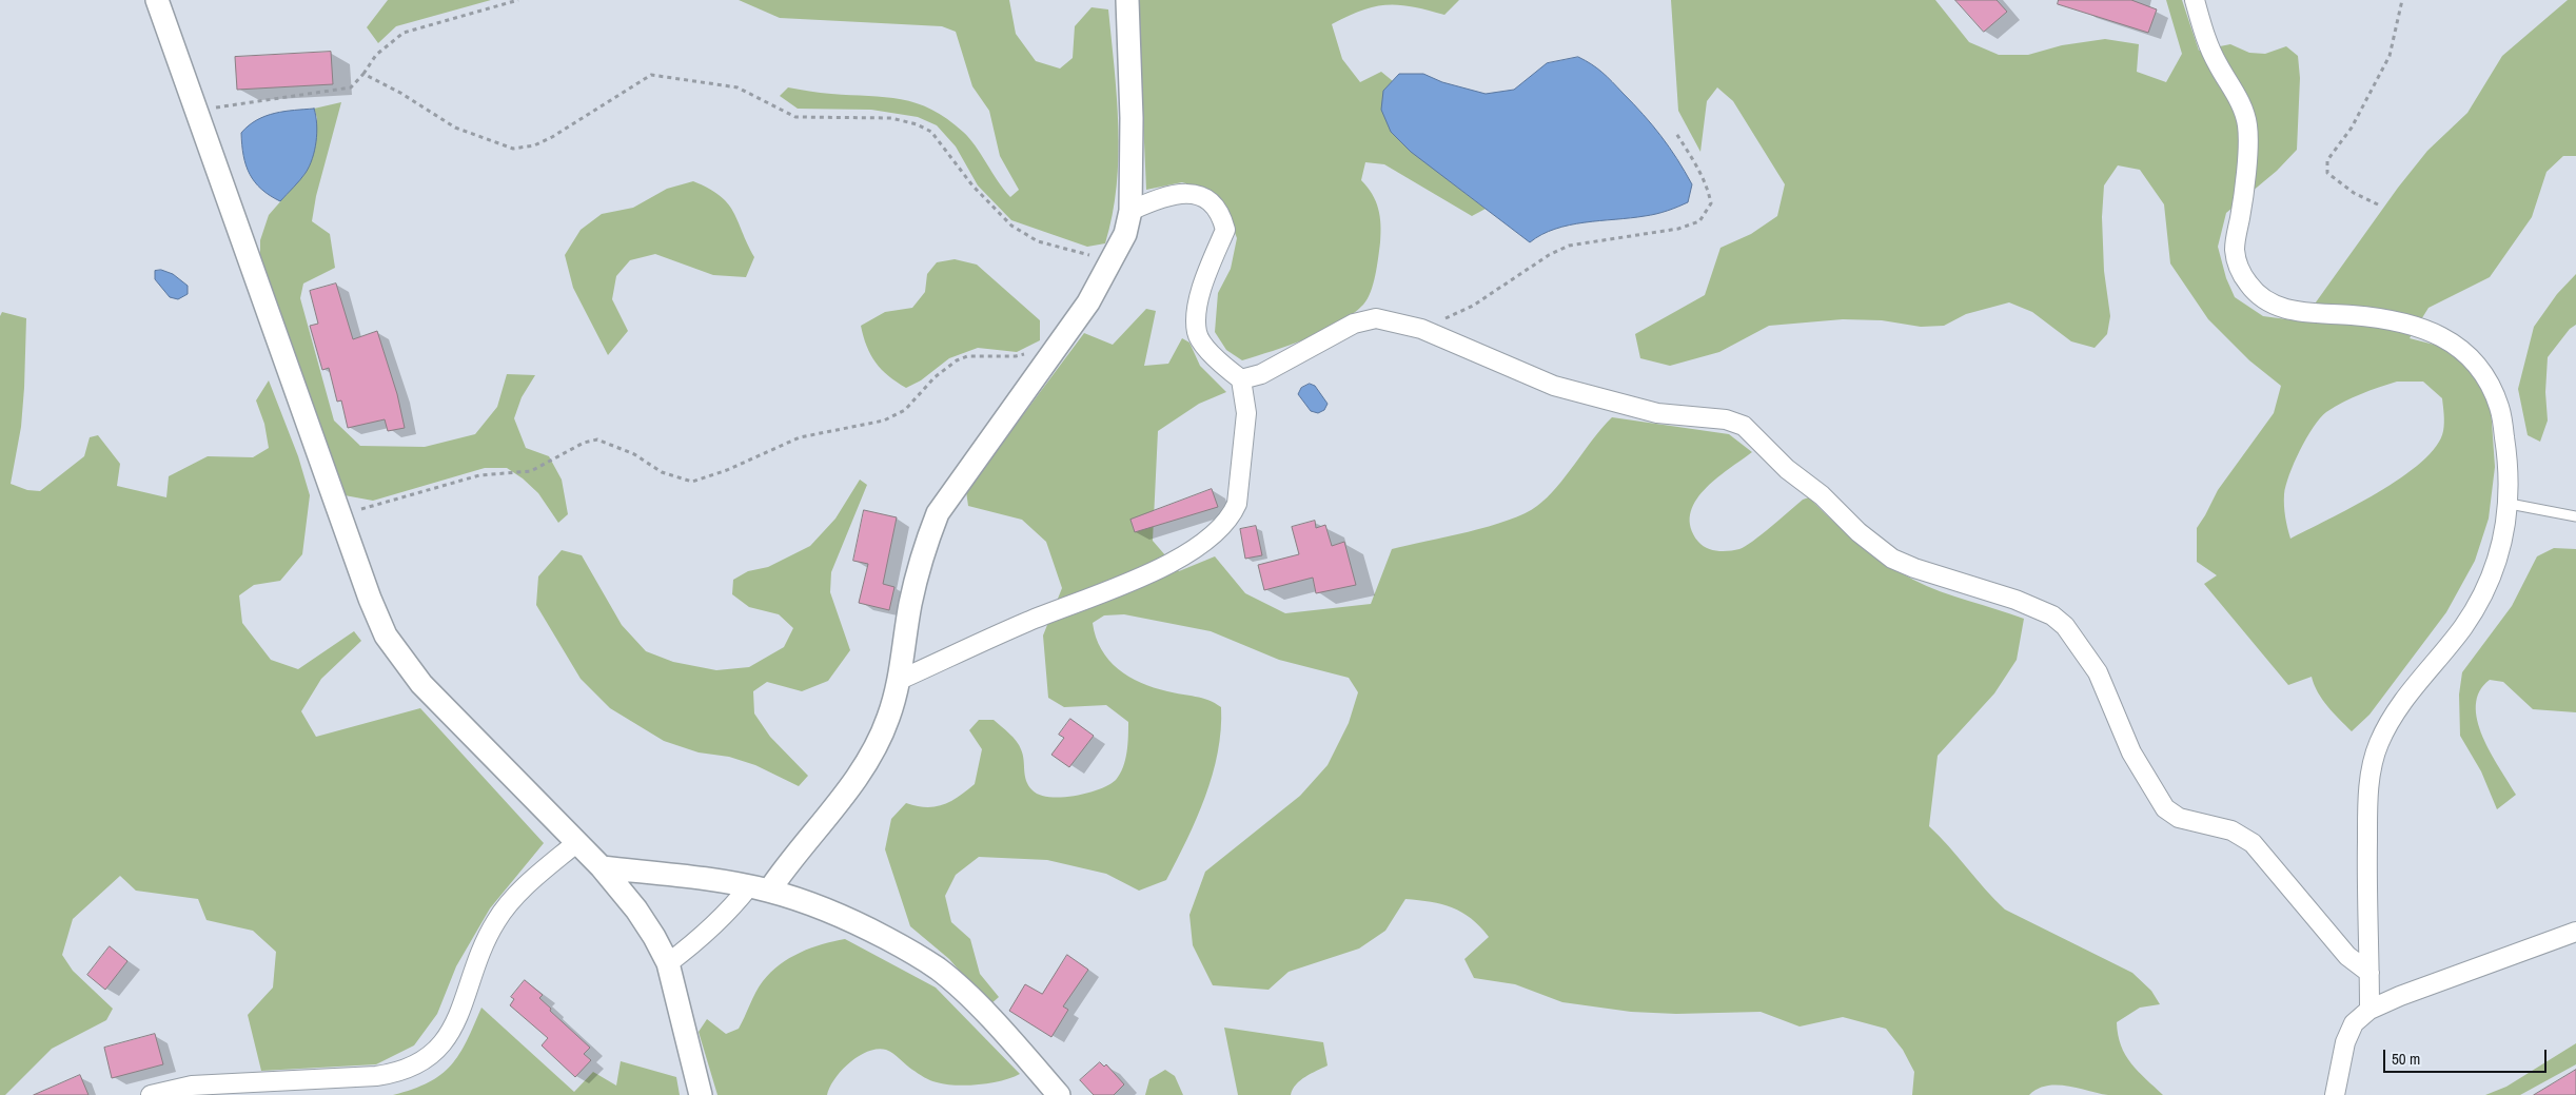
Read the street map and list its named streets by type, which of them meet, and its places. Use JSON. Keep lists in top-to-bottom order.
{
  "scale_bar": "50 m"
}
